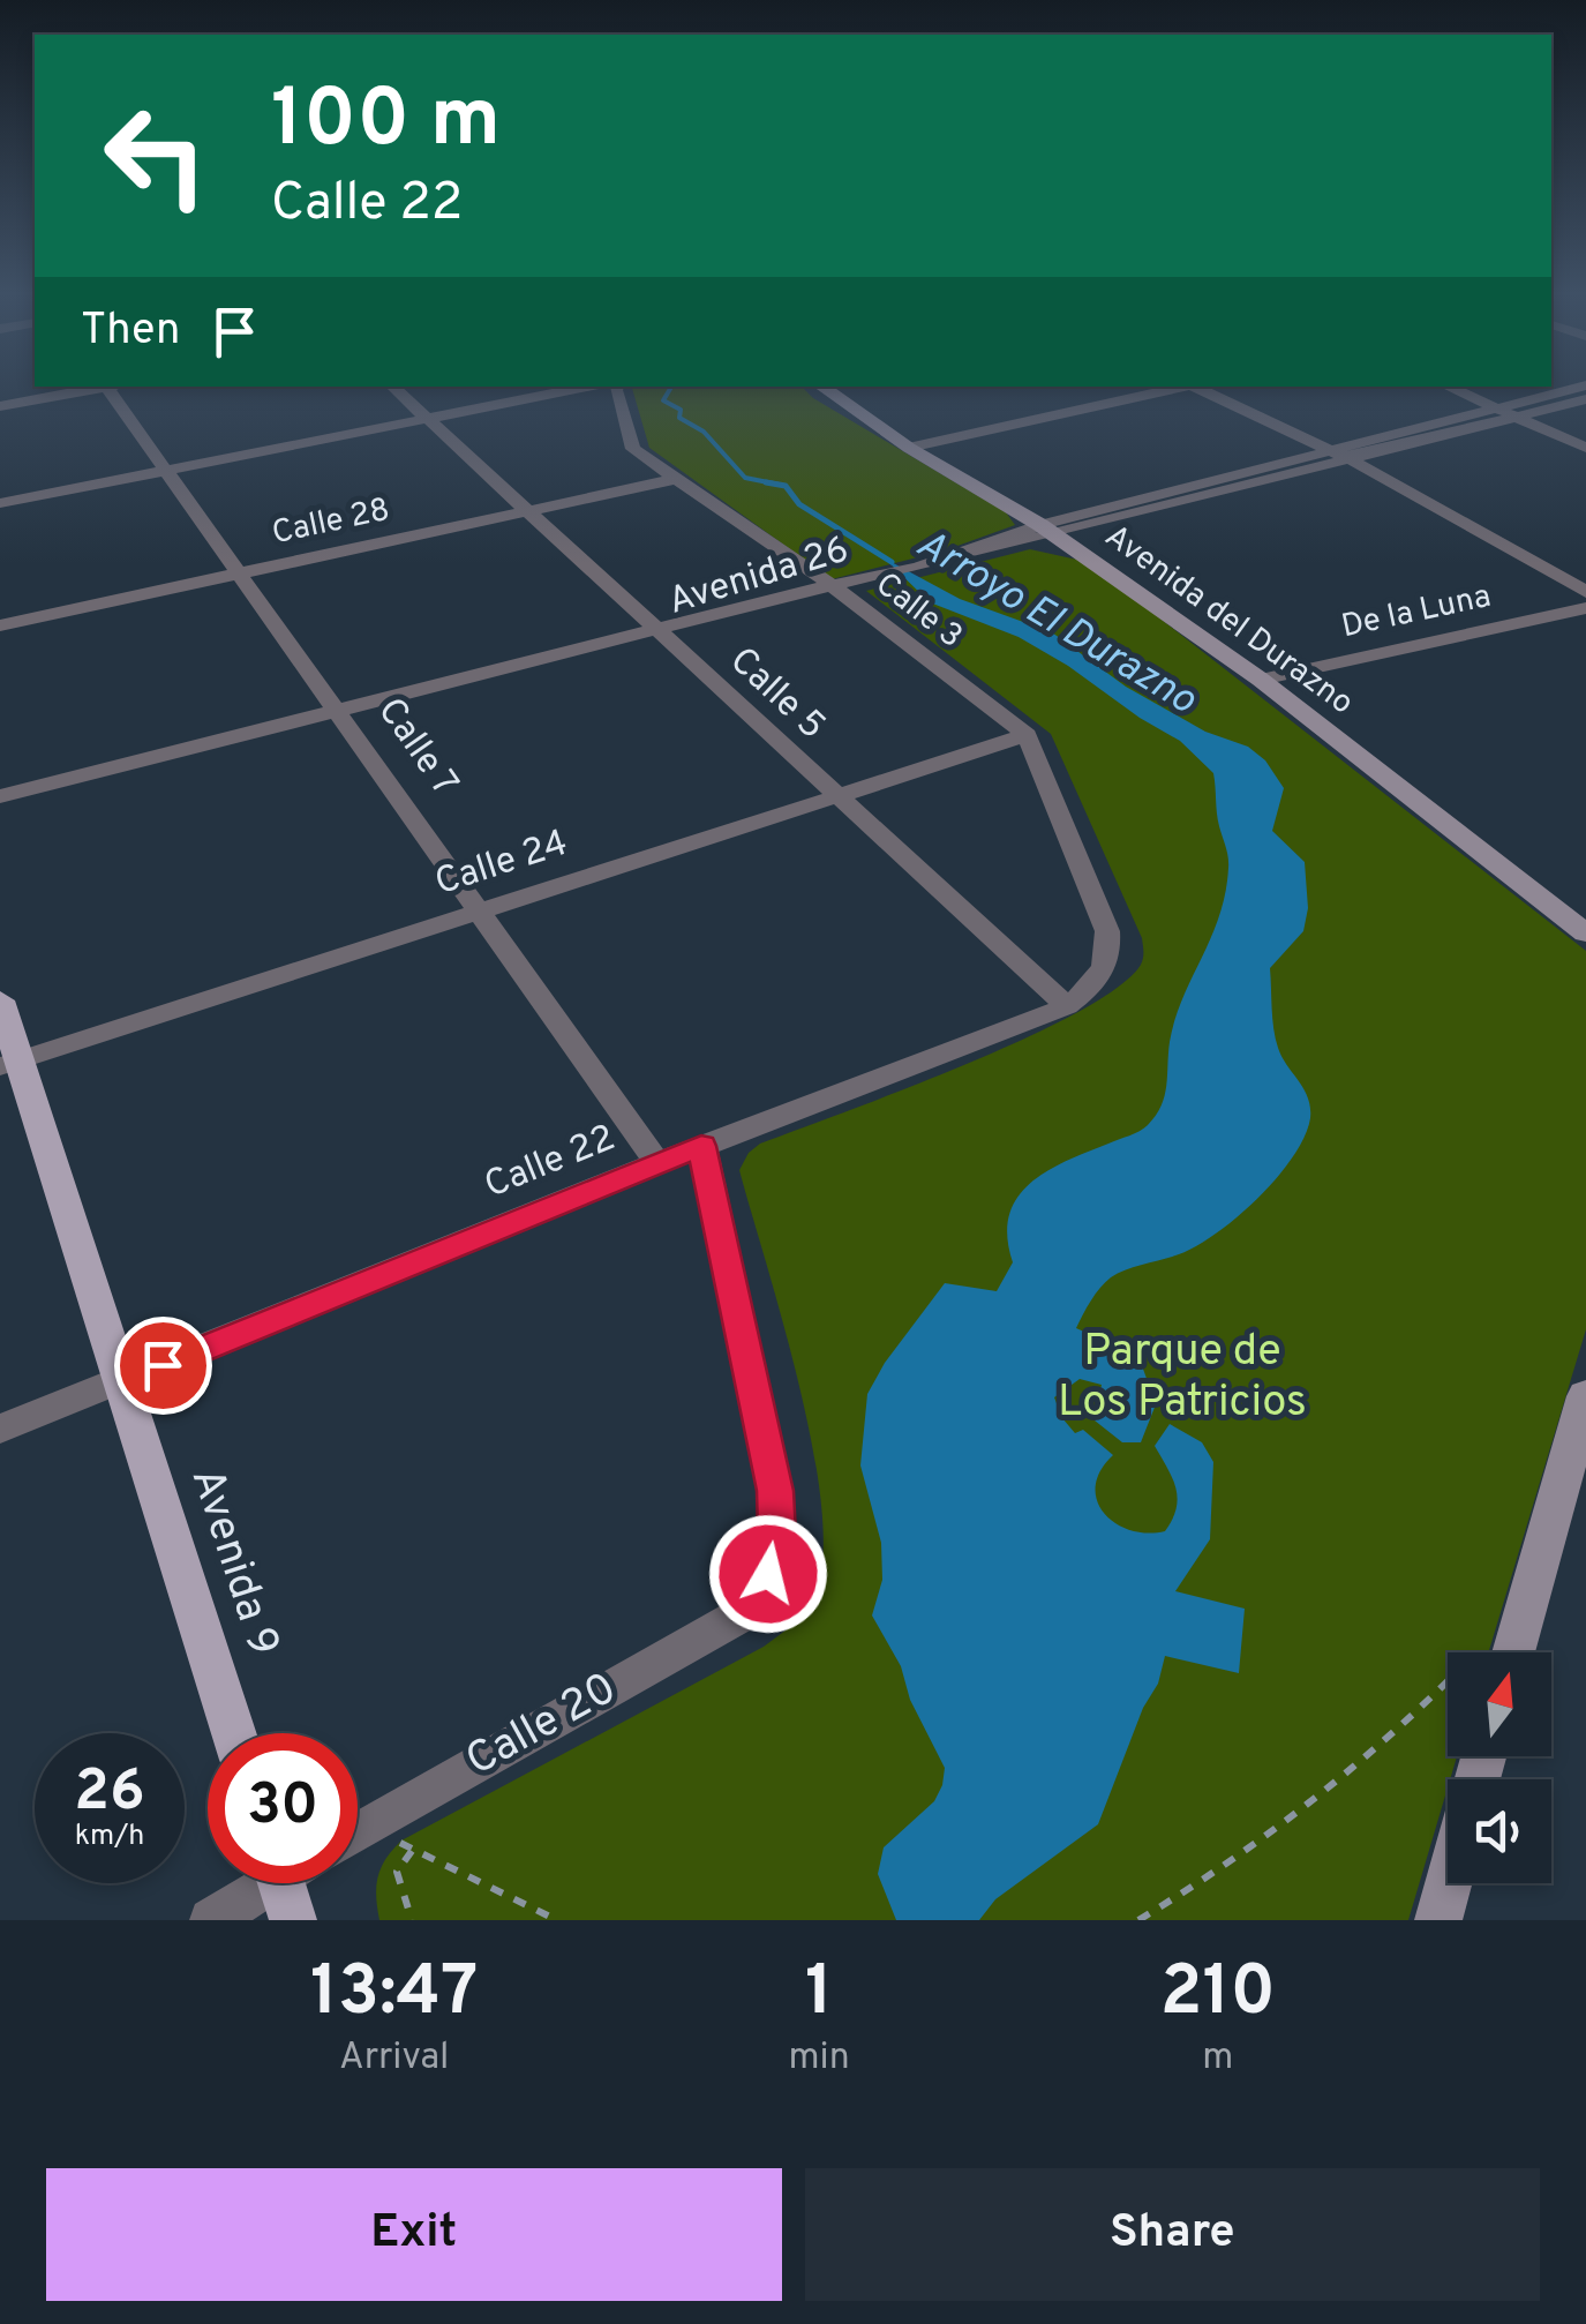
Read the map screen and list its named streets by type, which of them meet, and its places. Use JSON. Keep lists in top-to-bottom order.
{
  "streets": {
    "main road": ["Avenida del Durazno", "Avenida 9"],
    "street": [
      "Calle 28",
      "Avenida 26",
      "Calle 3",
      "De la Luna",
      "Calle 5",
      "Calle 7",
      "Calle 24",
      "Calle 22",
      "Calle 20"
    ]
  },
  "crossings": [
    ["Calle 28", "Calle 3"],
    ["Calle 28", "Calle 5"],
    ["Calle 28", "Calle 7"],
    ["Avenida 26", "Calle 3"],
    ["Avenida 26", "Avenida del Durazno"],
    ["Avenida 26", "Calle 5"],
    ["Avenida 26", "Calle 7"],
    ["Calle 3", "Calle 24"],
    ["Calle 3", "Calle 22"],
    ["De la Luna", "Avenida del Durazno"],
    ["Calle 5", "Calle 24"],
    ["Calle 5", "Calle 22"],
    ["Calle 7", "Calle 24"],
    ["Calle 7", "Calle 22"],
    ["Calle 24", "Avenida 9"],
    ["Calle 22", "Avenida 9"],
    ["Calle 22", "Calle 20"]
  ],
  "water": ["Arroyo El Durazno"],
  "parks": ["Parque de Los Patricios"],
  "north": "top",
  "page": {
    "turn": ["100 m", "Calle 22"],
    "then": "Then",
    "speed": "26 km/h",
    "limit": "30",
    "eta": [
      "13:47",
      "Arrival",
      "1",
      "min",
      "210",
      "m"
    ],
    "buttons": ["Exit", "Share"]
  }
}
